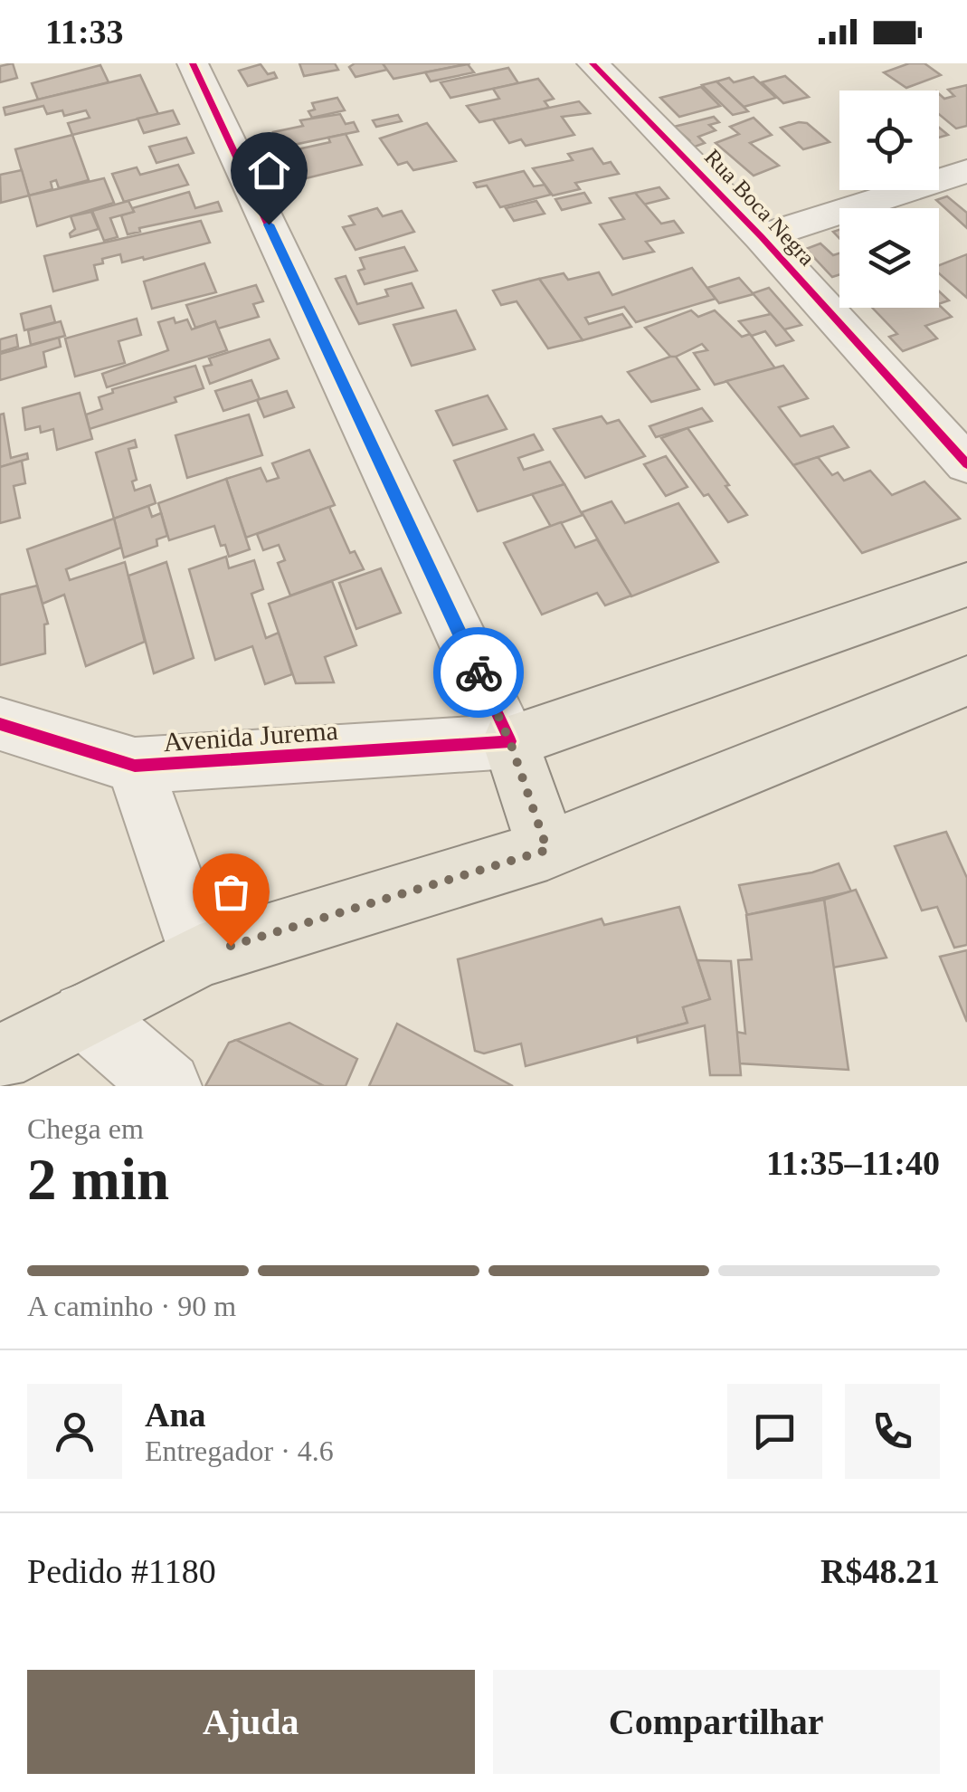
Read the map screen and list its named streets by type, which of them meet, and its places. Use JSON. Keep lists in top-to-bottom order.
{
  "streets": {
    "main road": ["Avenida Jurema"],
    "street": ["Rua Boca Negra"]
  },
  "page": {
    "status": "11:33",
    "heading": ["2 min", "Chega em", "11:35–11:40"],
    "panel": [
      "Ana",
      "Entregador · 4.6",
      "Pedido #1180",
      "R$48.21"
    ],
    "bar": "A caminho · 90 m",
    "buttons": ["Ajuda", "Compartilhar"]
  }
}
